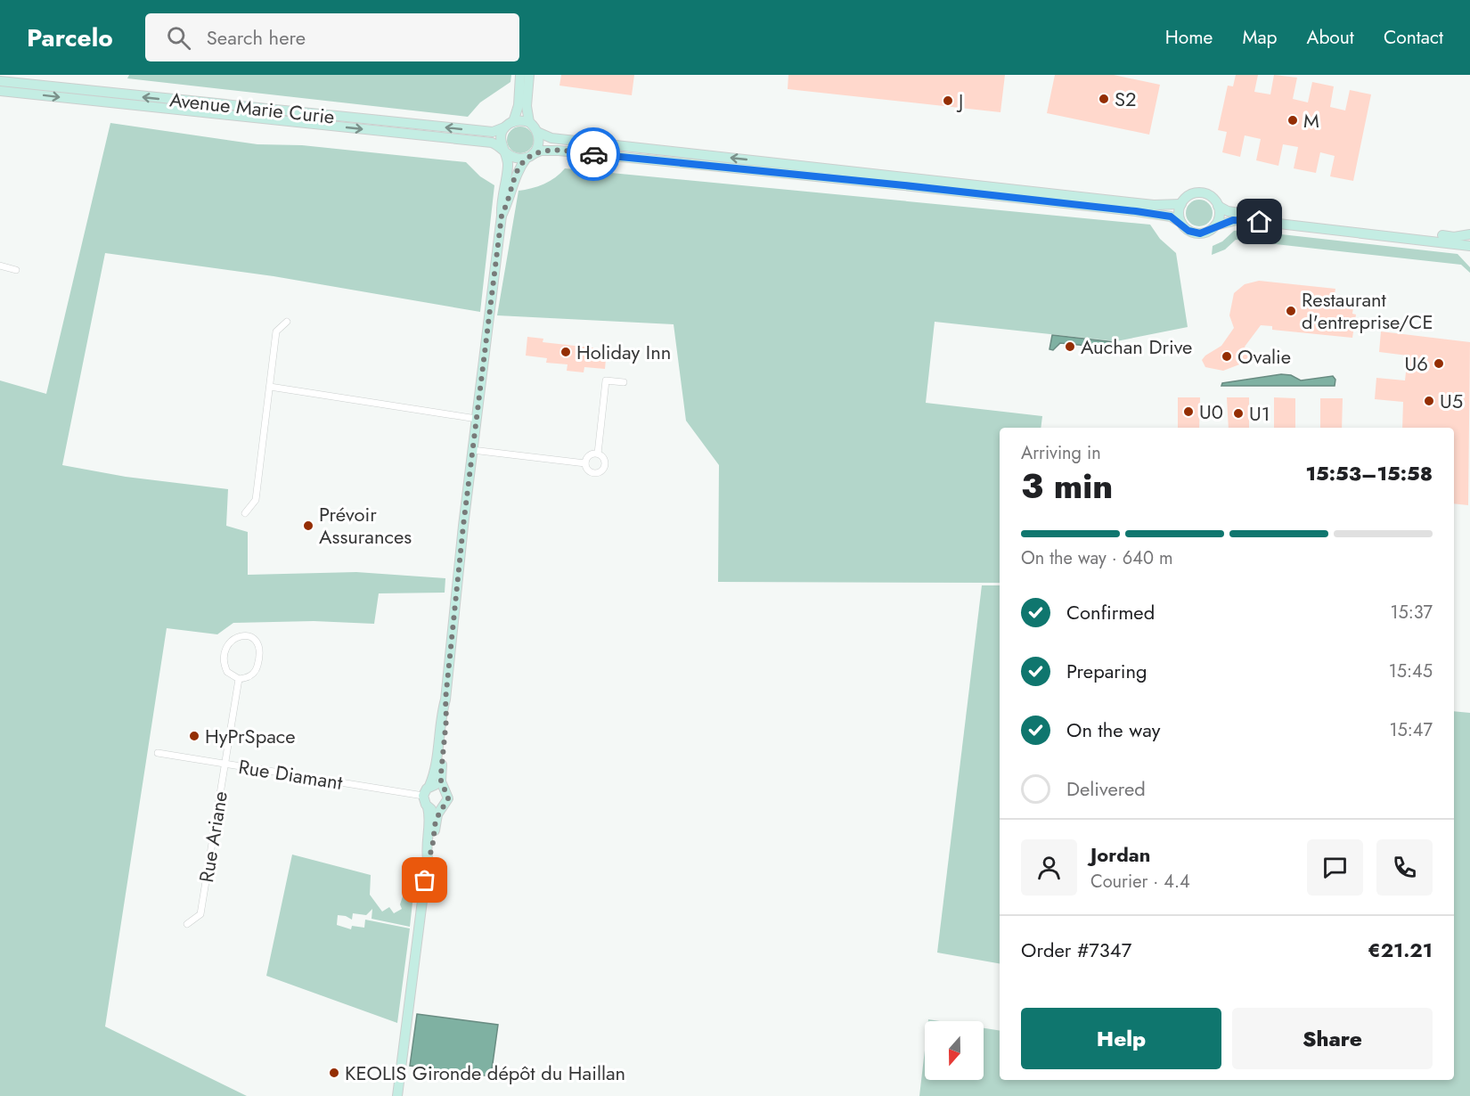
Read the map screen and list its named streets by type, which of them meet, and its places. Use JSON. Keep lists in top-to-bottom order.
{
  "streets": {
    "main road": ["Avenue Marie Curie"],
    "street": ["Rue Diamant", "Rue Ariane"]
  },
  "crossings": [
    ["Rue Diamant", "Rue Ariane"]
  ],
  "places": [
    "S2",
    "J",
    "M",
    "Restaurant d'entreprise/CE",
    "Auchan Drive",
    "Holiday Inn",
    "Ovalie",
    "U6",
    "U5",
    "U0",
    "U1",
    "Prévoir Assurances",
    "HyPrSpace",
    "KEOLIS Gironde dépôt du Haillan"
  ],
  "north": "bottom",
  "page": {
    "header": "Parcelo",
    "search": "Search here",
    "nav": [
      "Home",
      "Map",
      "About",
      "Contact"
    ],
    "heading": ["3 min", "Arriving in", "15:53–15:58"],
    "panel": [
      "Jordan",
      "Courier · 4.4",
      "Order #7347",
      "€21.21"
    ],
    "bar": "On the way · 640 m",
    "list": [
      ["Confirmed", "15:37"],
      ["Preparing", "15:45"],
      ["On the way", "15:47"],
      "Delivered"
    ],
    "buttons": ["Help", "Share"]
  }
}
